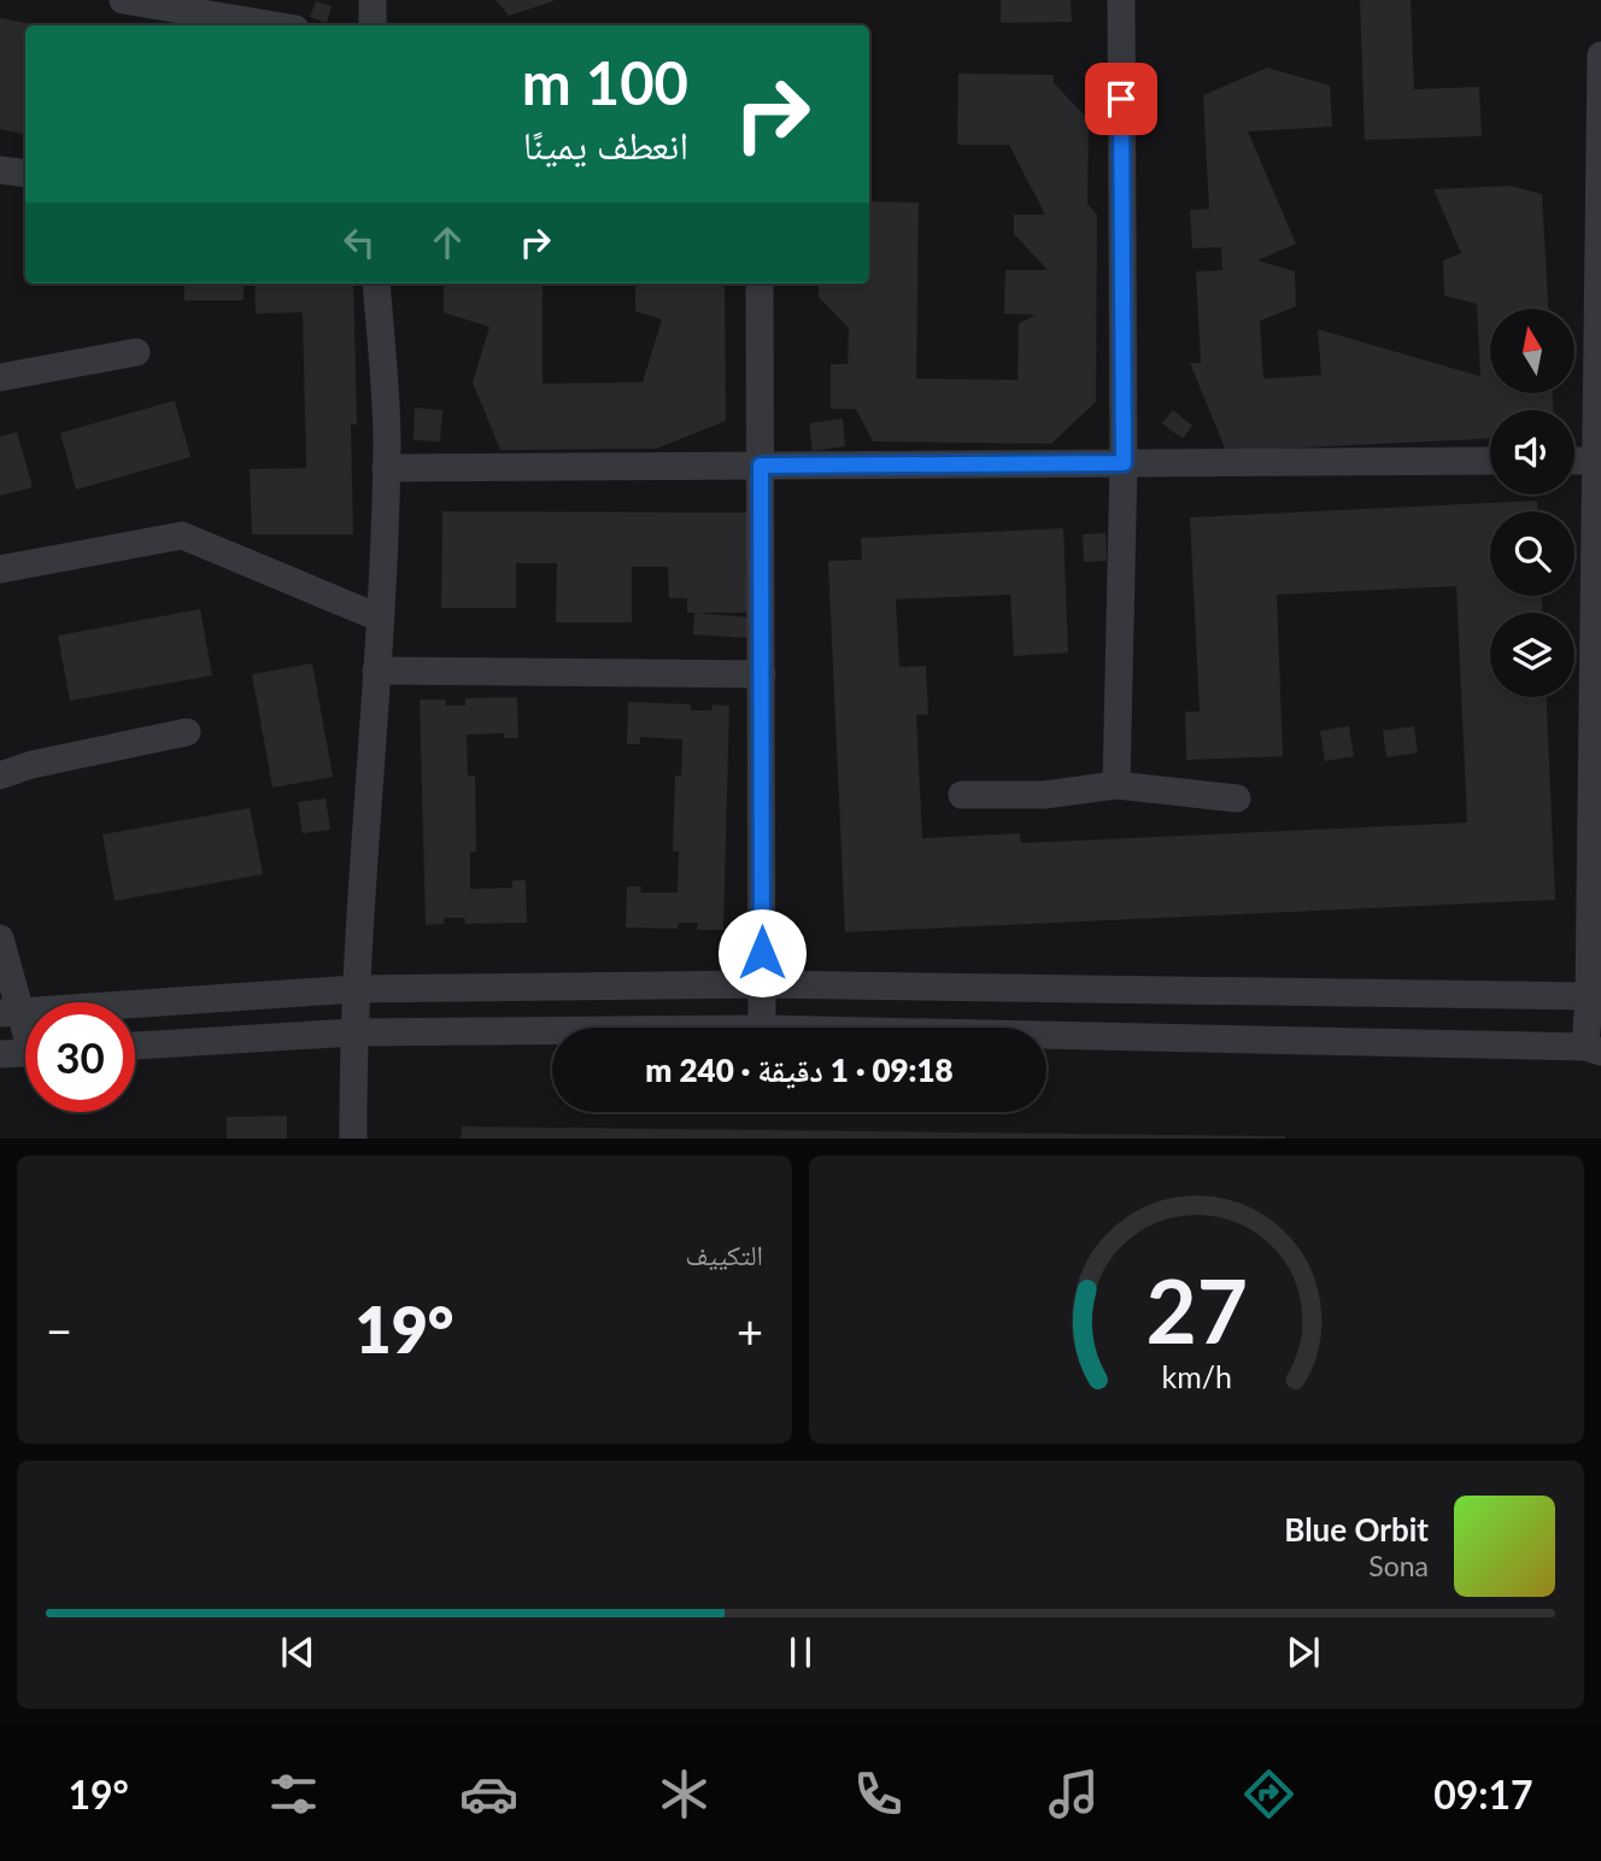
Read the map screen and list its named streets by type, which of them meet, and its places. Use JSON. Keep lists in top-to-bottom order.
{
  "north": "top",
  "page": {
    "turn": ["100 m", "انعطف يمينًا"],
    "limit": "30",
    "trip": "09:18 · 1 دقيقة · 240 m",
    "tile": "التكييف",
    "heat": ["−", "19°", "+"],
    "song": ["Blue Orbit", "Sona"],
    "tabs": ["09:17", "19°"],
    "gauge": ["27", "km/h"]
  }
}
